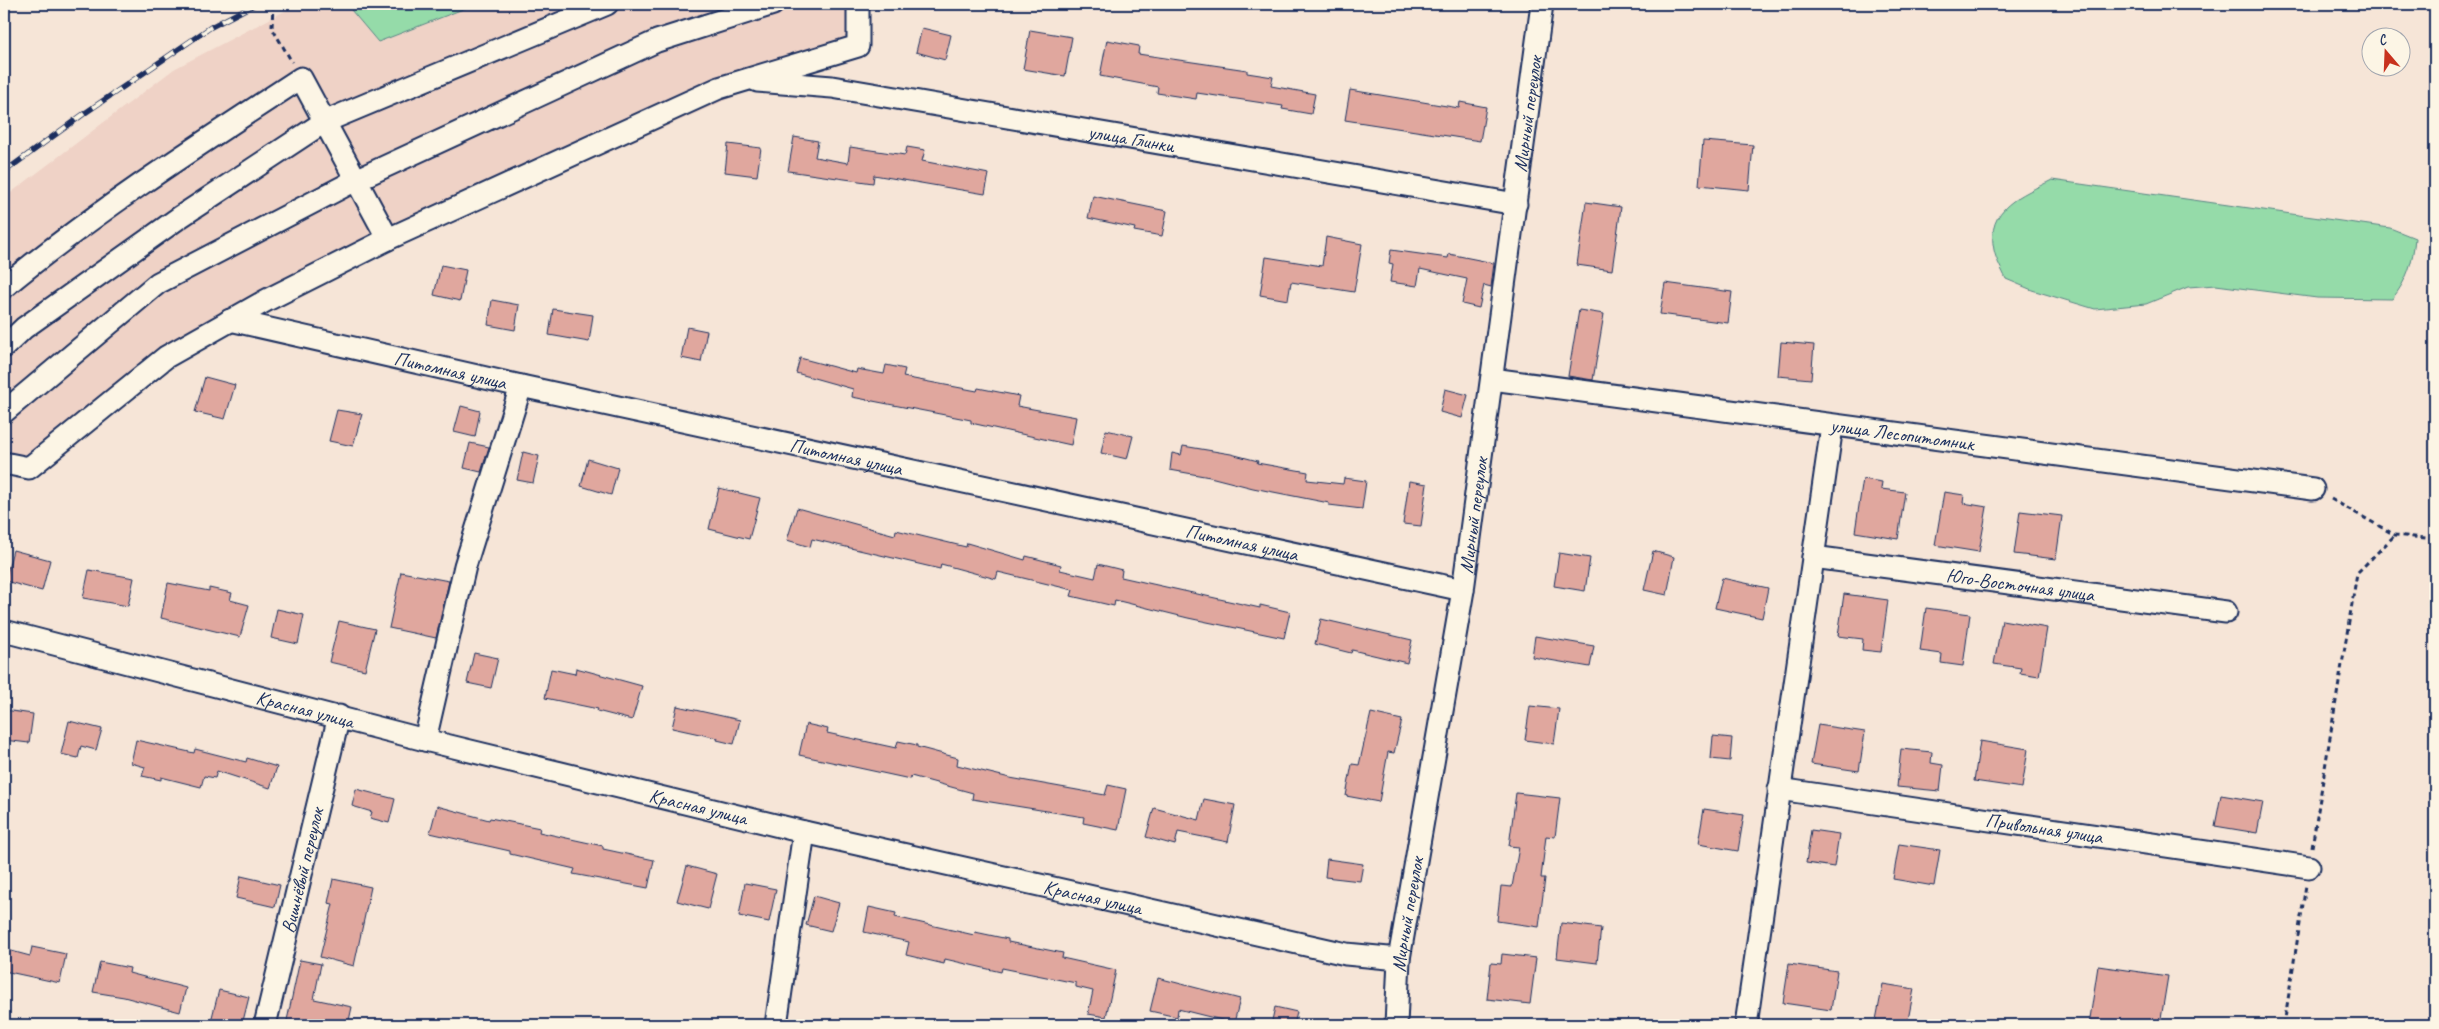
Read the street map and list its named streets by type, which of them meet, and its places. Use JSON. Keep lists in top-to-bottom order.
{
  "streets": {
    "street": [
      "Мирный переулок",
      "улица Глинки",
      "Питомная улица",
      "улица Лесопитомник",
      "Юго-Восточная улица",
      "Красная улица",
      "Привольная улица",
      "Вишнёвый переулок"
    ]
  },
  "crossings": [
    ["Мирный переулок", "улица Глинки"],
    ["Мирный переулок", "Питомная улица"],
    ["Мирный переулок", "улица Лесопитомник"],
    ["Мирный переулок", "Красная улица"],
    ["Красная улица", "Вишнёвый переулок"]
  ],
  "north": "top"
}
